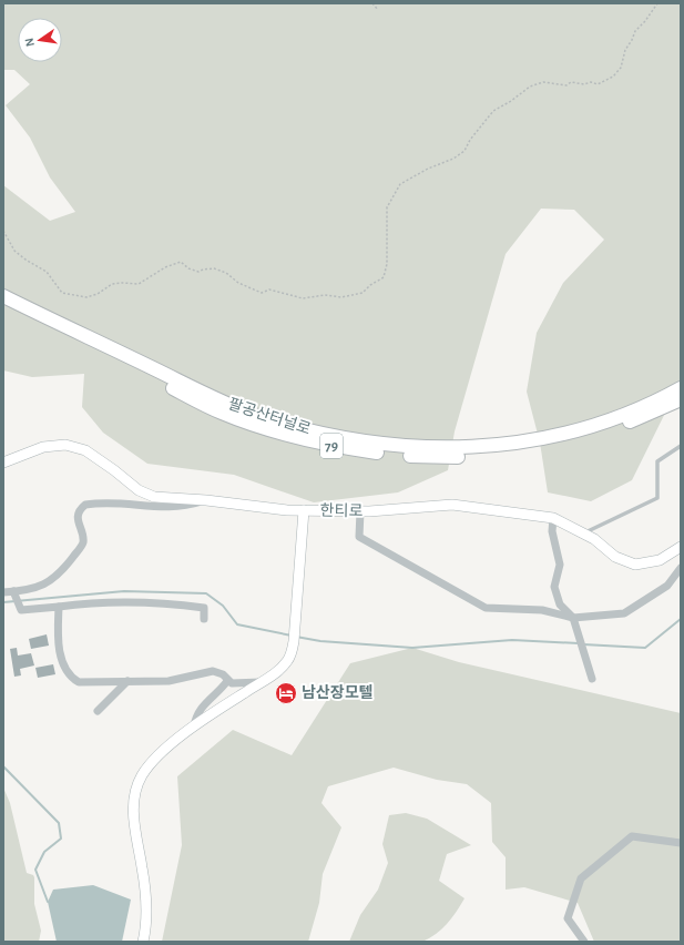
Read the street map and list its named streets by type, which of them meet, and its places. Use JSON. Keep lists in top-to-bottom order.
{
  "streets": {
    "highway": ["팔공산터널로", "79"],
    "street": ["한티로"]
  },
  "places": {
    "hotel": ["남산장모텔"]
  },
  "north": "left"
}
